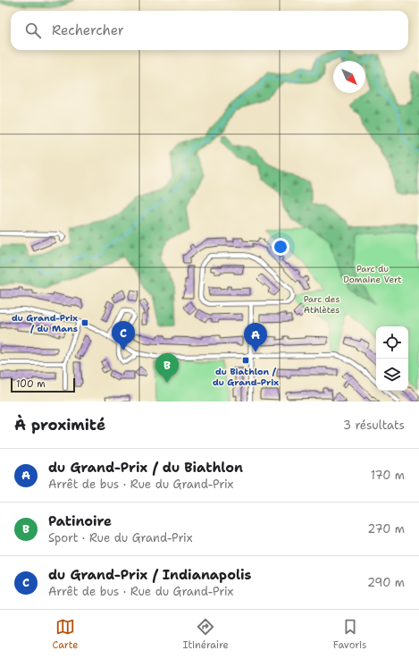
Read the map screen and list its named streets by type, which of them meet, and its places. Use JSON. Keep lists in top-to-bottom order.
{
  "parks": ["Parc du Domaine Vert", "Parc des Athlètes"],
  "places": {
    "transit": ["du Grand-Prix / du Mans", "du Biathlon / du Grand-Prix"]
  },
  "scale_bar": "100 m",
  "north": "bottom right",
  "page": {
    "search": "Rechercher",
    "pins": ["C", "A", "B"],
    "scale": "100 m",
    "heading": ["À proximité", "3 résultats"],
    "list": [
      {
        "mark": "A",
        "name": "du Grand-Prix / du Biathlon",
        "note": "Arrêt de bus · Rue du Grand-Prix",
        "value": "170 m"
      },
      {
        "mark": "B",
        "name": "Patinoire",
        "note": "Sport · Rue du Grand-Prix",
        "value": "270 m"
      },
      {
        "mark": "C",
        "name": "du Grand-Prix / Indianapolis",
        "note": "Arrêt de bus · Rue du Grand-Prix",
        "value": "290 m"
      }
    ],
    "nav": ["Carte", "Itinéraire", "Favoris"]
  }
}
